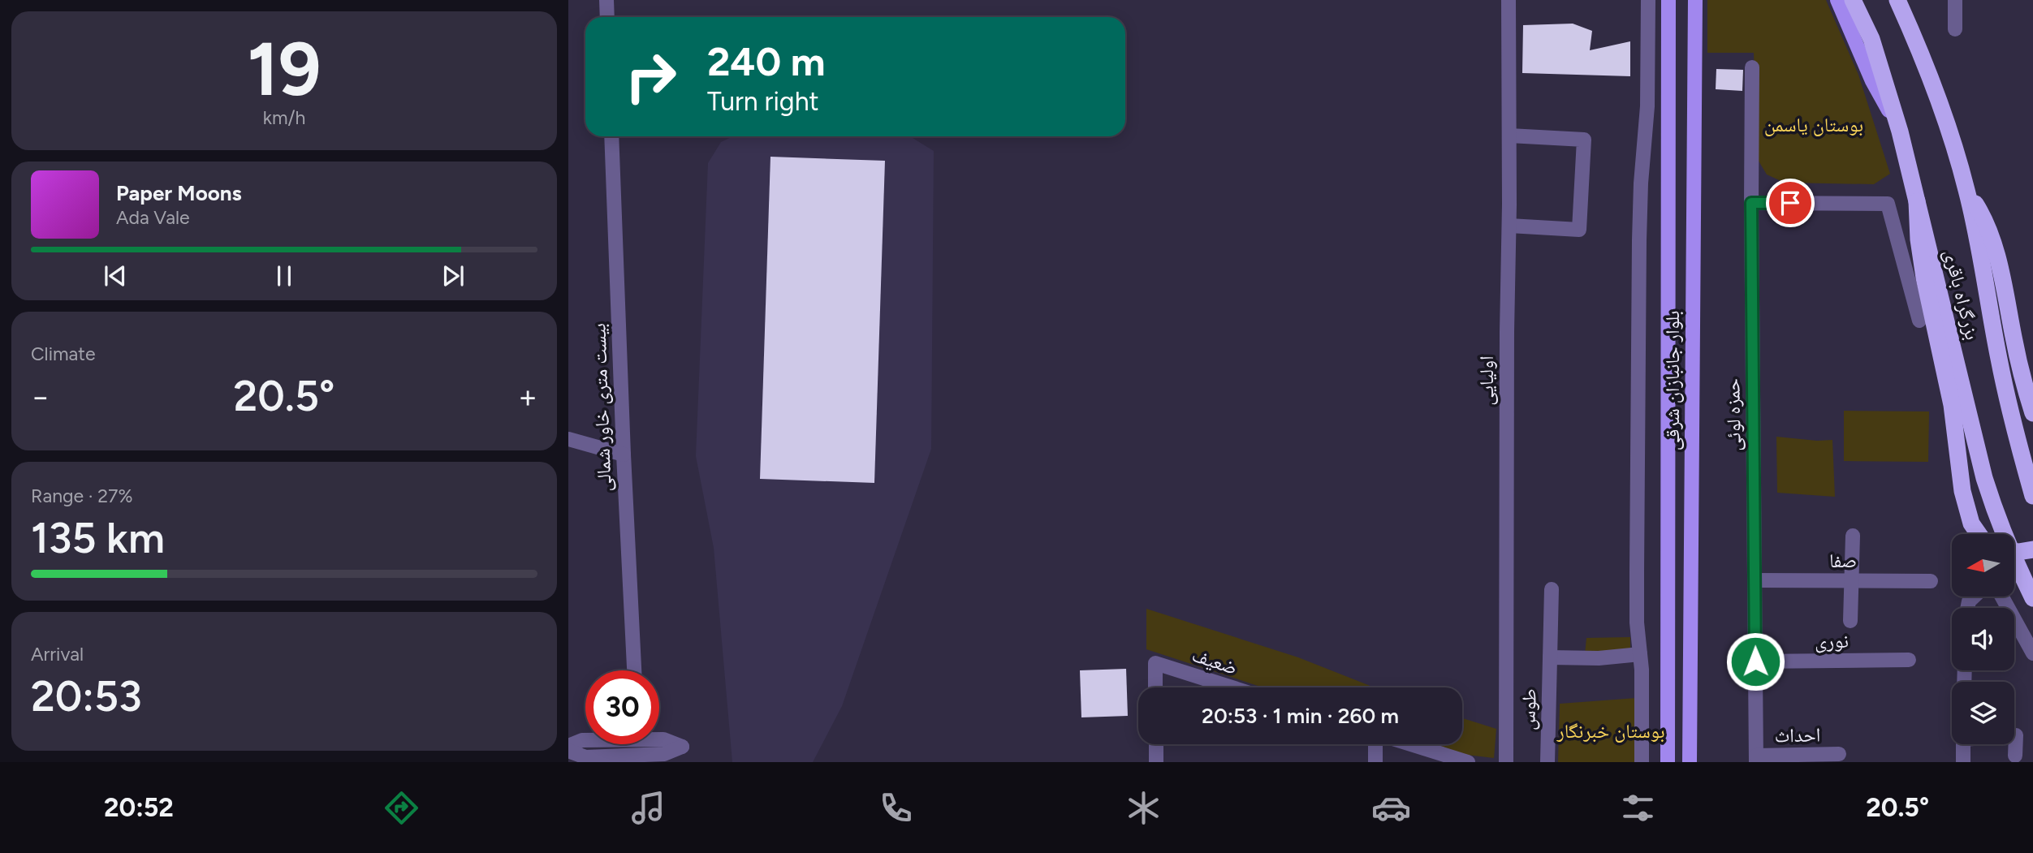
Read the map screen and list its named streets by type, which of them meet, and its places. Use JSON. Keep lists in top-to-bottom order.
{
  "streets": {
    "highway": ["بزرگراه باقری"],
    "main road": ["بلوار جانبازان شرقی"],
    "street": [
      "اولیایی",
      "بیست متری خاور شمالی",
      "حمزه لوئی",
      "صفا",
      "نوری",
      "ضعیف",
      "طوس",
      "احداث"
    ]
  },
  "crossings": [
    ["حمزه لوئی", "صفا"],
    ["حمزه لوئی", "نوری"],
    ["حمزه لوئی", "احداث"]
  ],
  "parks": ["بوستان یاسمن", "بوستان خبرنگار"],
  "north": "left",
  "page": {
    "tile": [
      ["19", "km/h"],
      "Climate",
      ["Range · 27%", "135 km"],
      ["Arrival", "20:53"]
    ],
    "turn": ["240 m", "Turn right"],
    "song": ["Paper Moons", "Ada Vale"],
    "heat": ["−", "20.5°", "+"],
    "limit": "30",
    "trip": "20:53 · 1 min · 260 m",
    "tabs": ["20:52", "20.5°"]
  }
}
